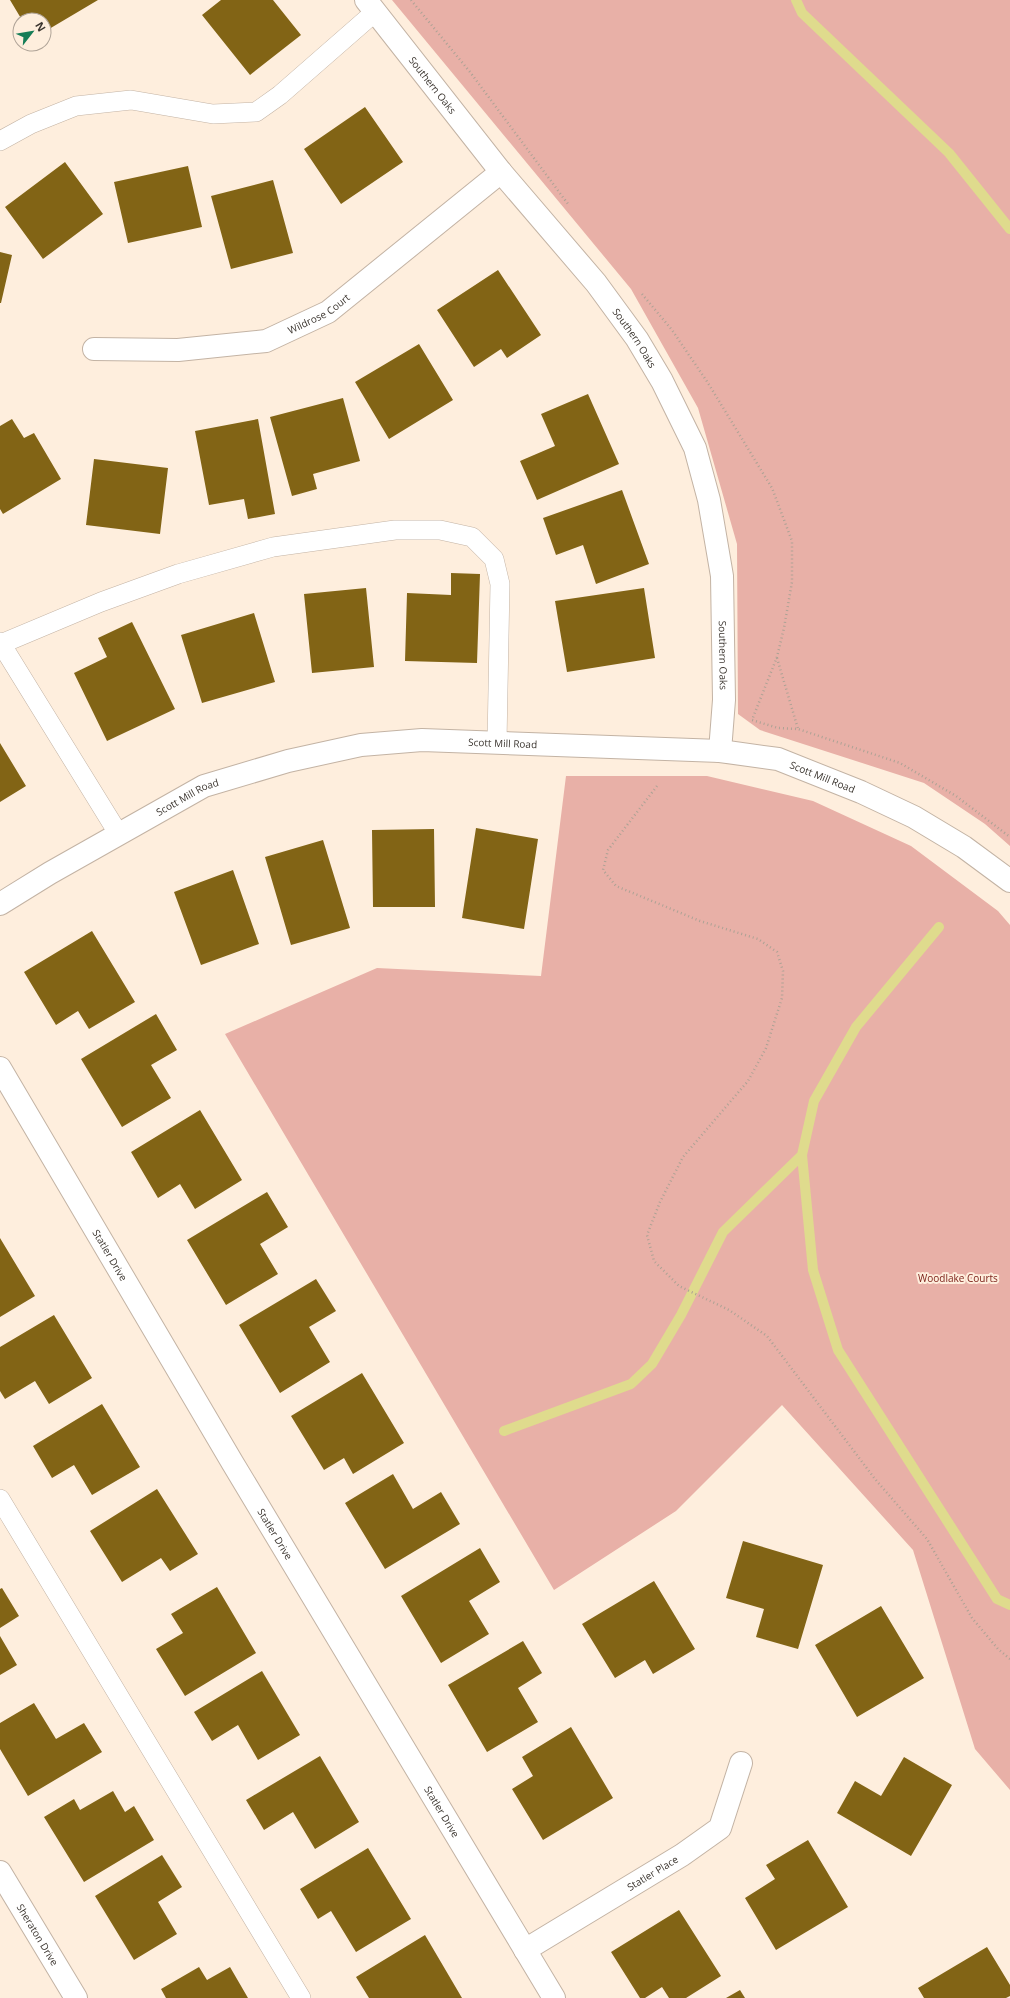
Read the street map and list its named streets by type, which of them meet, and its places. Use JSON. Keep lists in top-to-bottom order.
{
  "streets": {
    "street": [
      "Southern Oaks",
      "Wildrose Court",
      "Scott Mill Road",
      "Statler Drive",
      "Statler Place",
      "Sheraton Drive"
    ]
  },
  "crossings": [
    ["Southern Oaks", "Wildrose Court"],
    ["Southern Oaks", "Scott Mill Road"],
    ["Statler Drive", "Statler Place"]
  ],
  "parks": ["Woodlake Courts"],
  "north": "top right"
}
